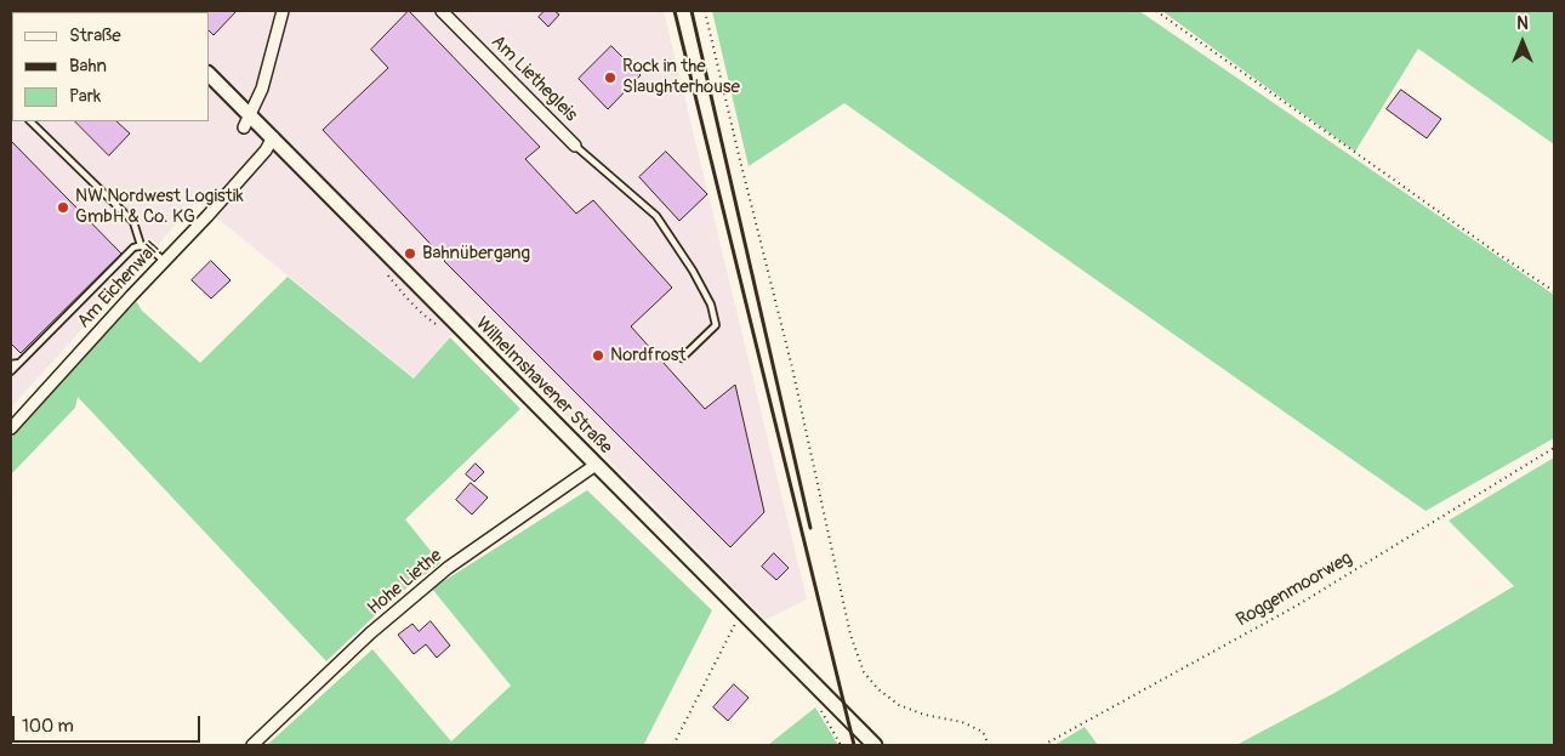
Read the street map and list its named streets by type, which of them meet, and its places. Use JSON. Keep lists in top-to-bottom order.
{
  "streets": {
    "street": [
      "Am Liethegleis",
      "Am Eichenwall",
      "Wilhelmshavener Straße",
      "Hohe Liethe"
    ],
    "path": ["Roggenmoorweg"]
  },
  "crossings": [
    ["Am Eichenwall", "Wilhelmshavener Straße"],
    ["Wilhelmshavener Straße", "Hohe Liethe"]
  ],
  "places": [
    "Rock in the Slaughterhouse",
    "NW Nordwest Logistik GmbH & Co. KG",
    "Bahnübergang",
    "Nordfrost"
  ],
  "legend": ["Straße", "Bahn", "Park"],
  "scale_bar": "100 m",
  "north": "top"
}
